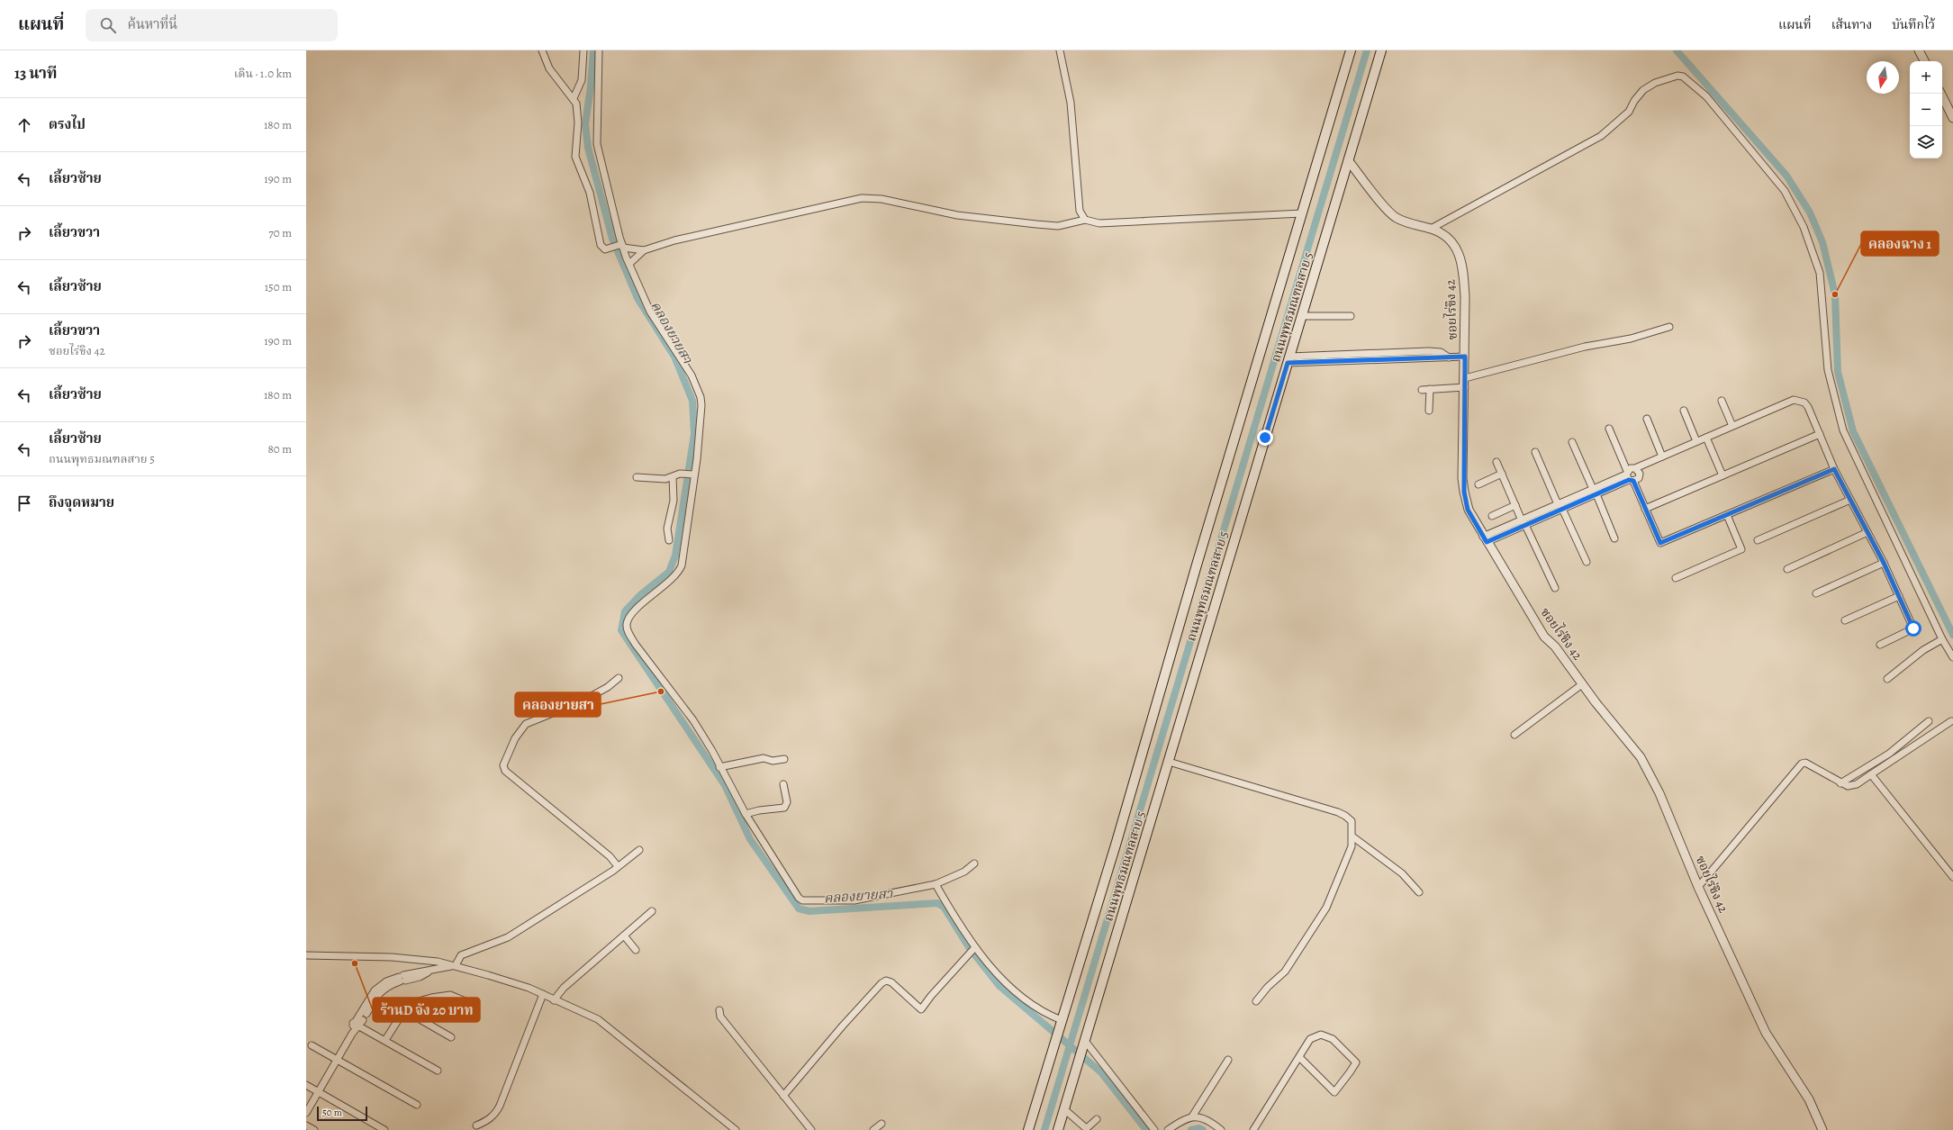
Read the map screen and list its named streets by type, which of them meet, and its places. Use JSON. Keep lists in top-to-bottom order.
{
  "streets": {
    "main road": ["ถนนพุทธมณฑลสาย 5"],
    "street": ["ซอยไร่ขิง 42"]
  },
  "crossings": [
    ["ถนนพุทธมณฑลสาย 5", "ซอยไร่ขิง 42"]
  ],
  "water": ["คลองยายสา"],
  "places": ["คลองฉาง 1", "คลองยายสา", "ร้านD จัง 20 บาท"],
  "scale_bar": "50 m",
  "north": "bottom",
  "page": {
    "header": "แผนที่",
    "search": "ค้นหาที่นี่",
    "nav": ["แผนที่", "เส้นทาง", "บันทึกไว้"],
    "heading": ["13 นาที", "เดิน · 1.0 km"],
    "map_buttons": ["+", "−"],
    "list": [
      ["ตรงไป", "180 m"],
      ["เลี้ยวซ้าย", "190 m"],
      ["เลี้ยวขวา", "70 m"],
      ["เลี้ยวซ้าย", "150 m"],
      ["เลี้ยวขวา", "ซอยไร่ขิง 42", "190 m"],
      ["เลี้ยวซ้าย", "180 m"],
      ["เลี้ยวซ้าย", "ถนนพุทธมณฑลสาย 5", "80 m"],
      "ถึงจุดหมาย"
    ],
    "scale": "50 m"
  }
}
